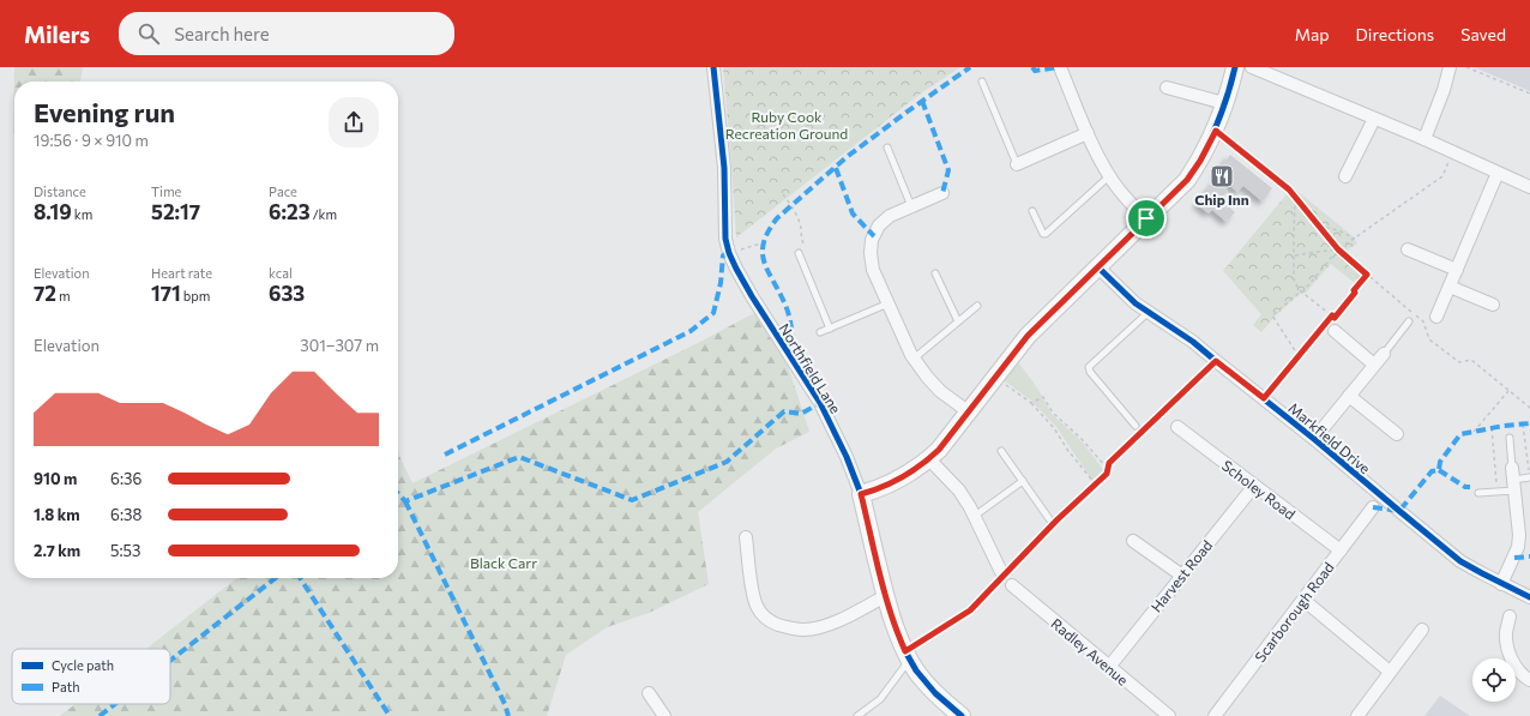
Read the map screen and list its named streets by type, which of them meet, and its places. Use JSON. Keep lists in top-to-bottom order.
{
  "streets": {
    "street": [
      "Northfield Lane",
      "Markfield Drive",
      "Scholey Road",
      "Harvest Road",
      "Scarborough Road",
      "Radley Avenue"
    ]
  },
  "crossings": [
    ["Scholey Road", "Harvest Road"],
    ["Scholey Road", "Scarborough Road"],
    ["Harvest Road", "Radley Avenue"]
  ],
  "parks": ["Ruby Cook Recreation Ground", "Black Carr"],
  "places": {
    "restaurant": ["Chip Inn"]
  },
  "legend": ["Cycle path", "Path"],
  "page": {
    "header": "Milers",
    "search": "Search here",
    "nav": ["Map", "Directions", "Saved"],
    "heading": ["Evening run", "19:56 · 9 × 910 m"],
    "stats": [
      ["Distance", "8.19 km"],
      ["Time", "52:17"],
      ["Pace", "6:23 /km"],
      ["Elevation", "72 m"],
      ["Heart rate", "171 bpm"],
      ["kcal", "633"]
    ],
    "chart": ["Elevation", "301–307 m"],
    "list": [
      {
        "name": "910 m",
        "note": "6:36"
      },
      {
        "name": "1.8 km",
        "note": "6:38"
      },
      {
        "name": "2.7 km",
        "note": "5:53"
      }
    ]
  }
}
